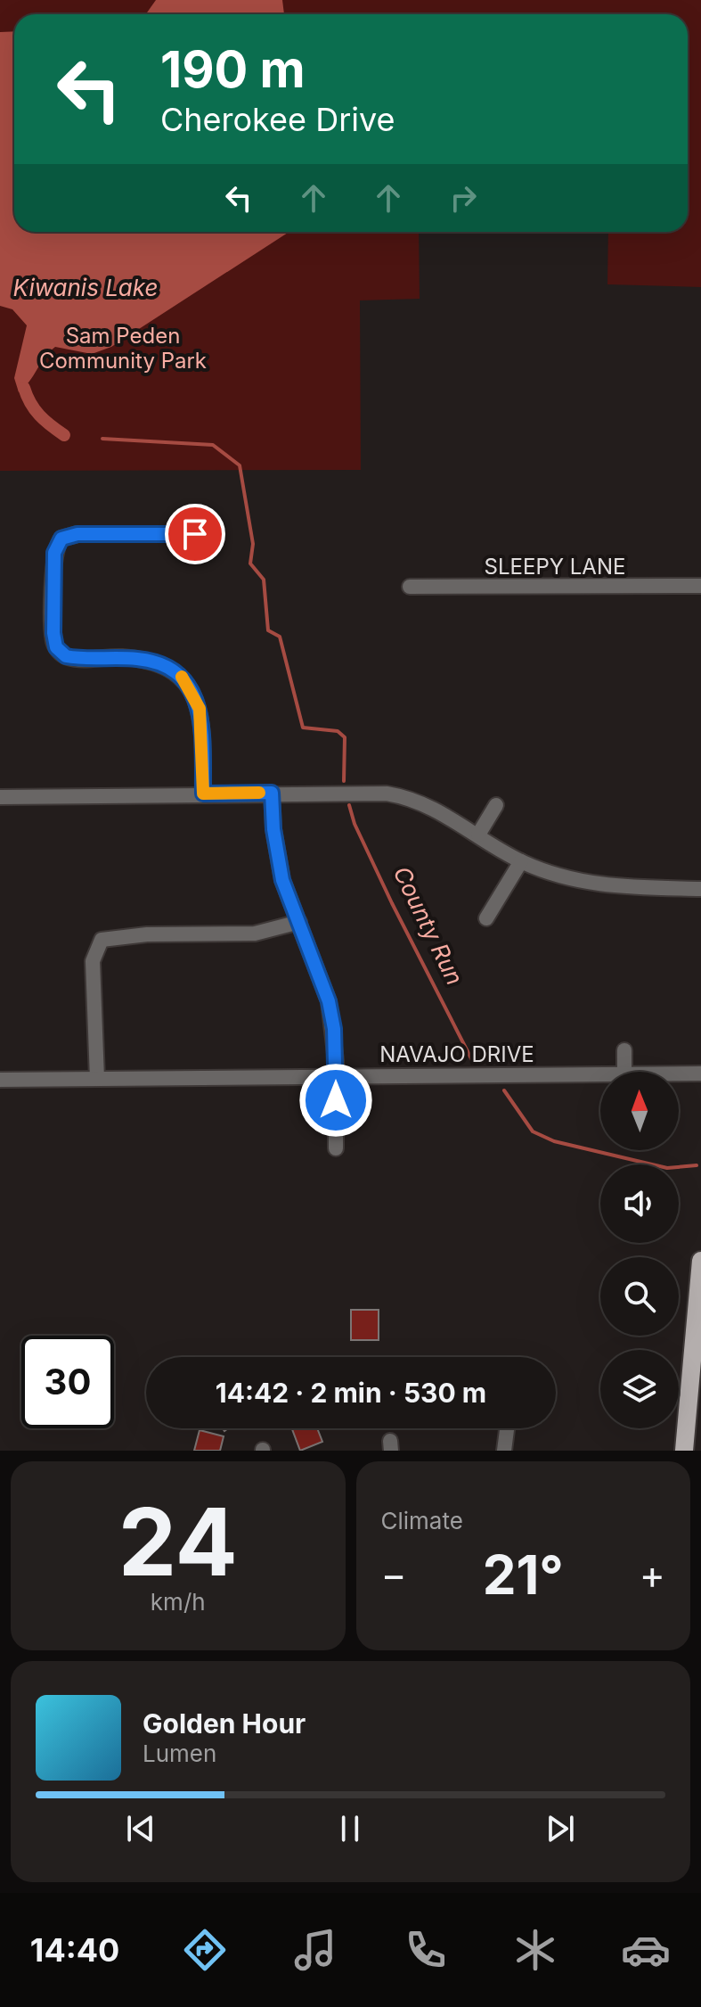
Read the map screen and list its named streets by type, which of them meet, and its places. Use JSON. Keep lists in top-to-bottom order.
{
  "streets": {
    "street": ["SLEEPY LANE", "NAVAJO DRIVE"]
  },
  "water": ["Kiwanis Lake", "County Run"],
  "parks": ["Sam Peden Community Park"],
  "north": "top",
  "page": {
    "turn": ["190 m", "Cherokee Drive"],
    "limit": "30",
    "trip": "14:42 · 2 min · 530 m",
    "tile": [
      ["24", "km/h"],
      "Climate"
    ],
    "heat": ["−", "21°", "+"],
    "song": ["Golden Hour", "Lumen"],
    "tabs": "14:40"
  }
}
